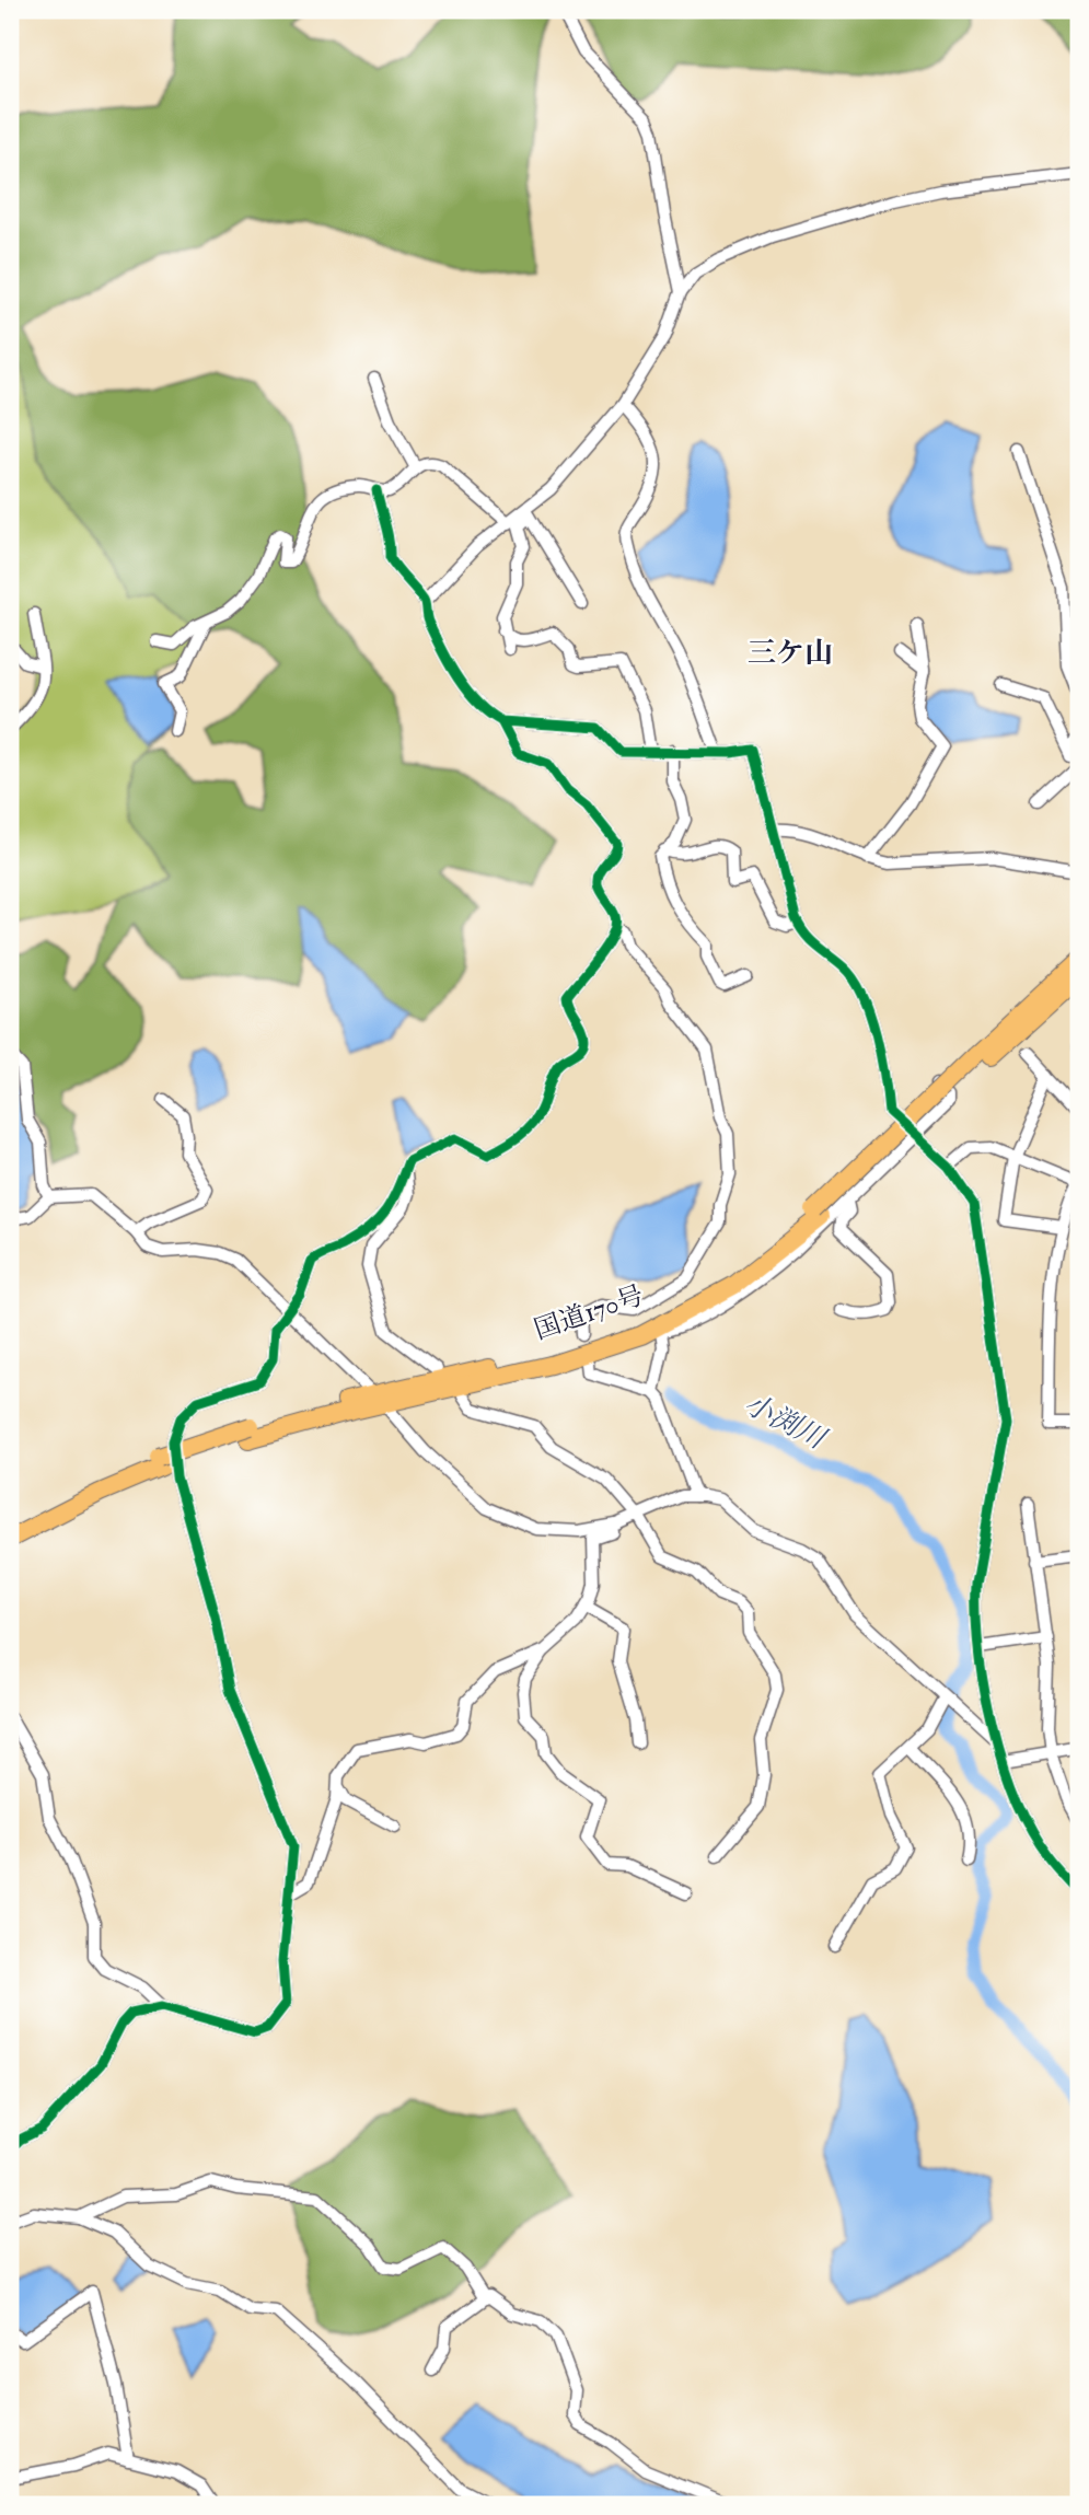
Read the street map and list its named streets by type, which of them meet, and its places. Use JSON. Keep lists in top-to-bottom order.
{
  "streets": {
    "highway": ["国道170号"]
  },
  "districts": ["三ケ山"],
  "water": ["小渕川"]
}
